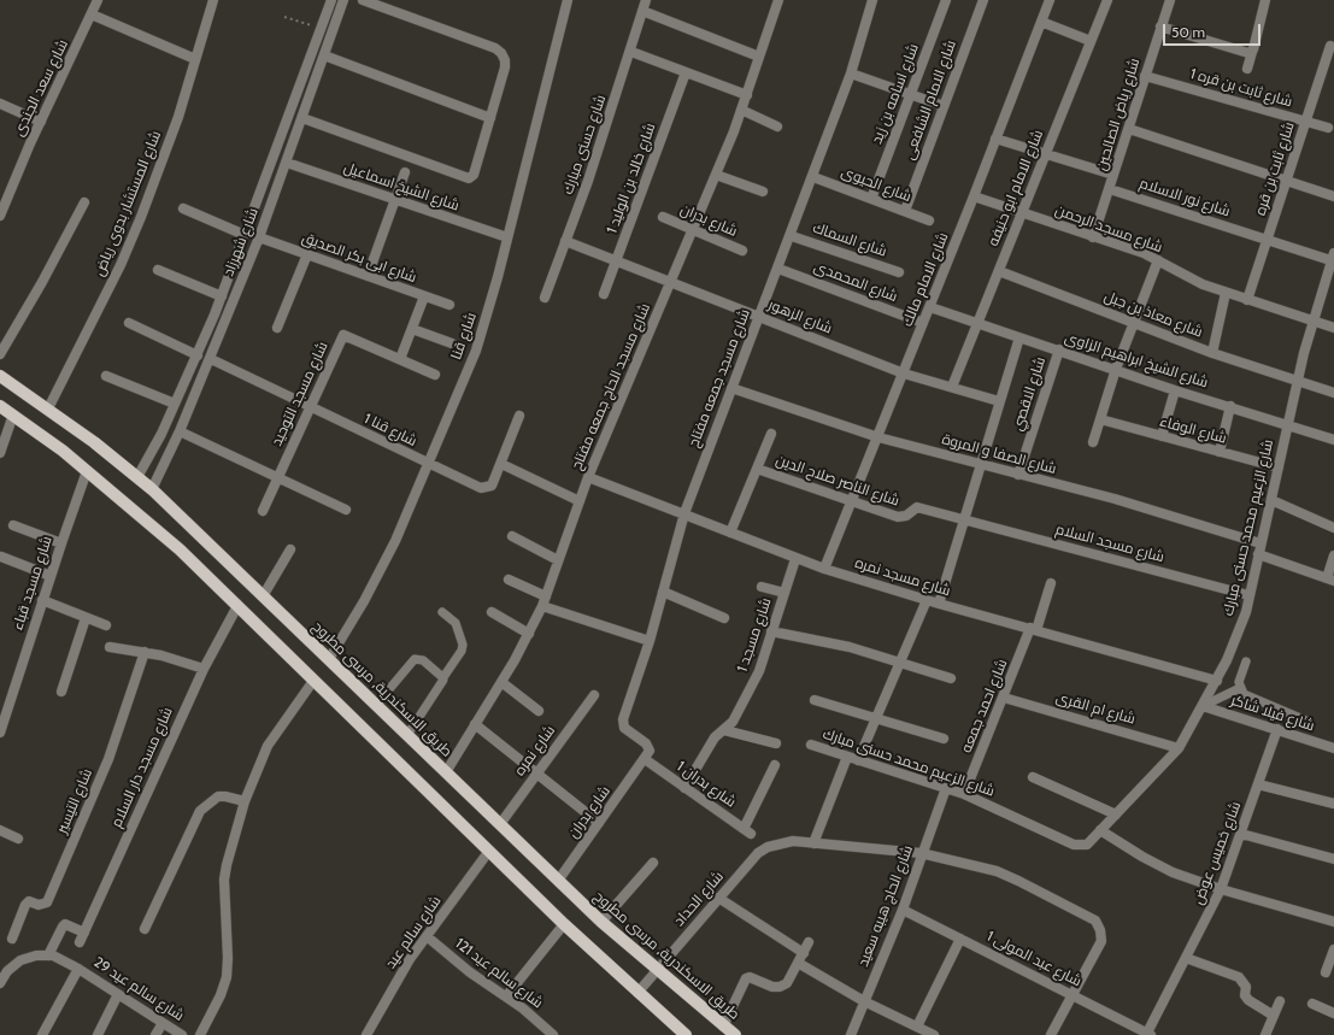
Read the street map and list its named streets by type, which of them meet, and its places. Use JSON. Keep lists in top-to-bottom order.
{
  "streets": {
    "main road": ["طريق الاسكندرية, مرسى مطروح"],
    "street": [
      "شارع سعد الجندى",
      "شارع ثابت بن قره 1",
      "شارع اسامه بن زيد",
      "شارع الامام الشافعى",
      "شارع رياض الصالحين",
      "شارع حسنى مبارك",
      "شارع ثابت بن قره",
      "شارع خالد بن الوليد 1",
      "شارع الحيوى",
      "شارع الشيخ اسماعيل",
      "شارع الامام ابو حنيفه",
      "شارع نور الاسلام",
      "شارع المستشار بدوى رياض",
      "شارع بدران",
      "شارع مسجد الرحمن",
      "شارع السماك",
      "شارع شهرزاد",
      "شارع ابى بكر الصديق",
      "شارع الامام مالك",
      "شارع المحمدى",
      "شارع معاذ بن جبل",
      "شارع الزهور",
      "شارع قنا",
      "شارع الشيخ ابراهيم الزاوى",
      "شارع مسجد جمعه مفتاح",
      "شارع مسجد الحاج جمعه مفتاح",
      "شارع مسجد التوحيد",
      "شارع الاقصي",
      "شارع قنا 1",
      "شارع الوفاء",
      "شارع الصفا و المروة",
      "شارع الناصر صلاح الدين",
      "شارع الزعيم محمد حسنى مبارك",
      "شارع مسجد السلام",
      "شارع مسجد نمره",
      "شارع مسجد قباء",
      "شارع مسجد 1",
      "شارع احمد جمعه",
      "شارع ام القرى",
      "شارع فيلا شاكر",
      "شارع نمره",
      "شارع مسجد دار السلام",
      "شارع بدران 1",
      "شارع التيسير",
      "شارع خميس عوض",
      "شارع الحداد",
      "شارع الحاج هيبه سعيد",
      "شارع سالم عيد",
      "شارع عبد المولى 1",
      "شارع سالم عيد 121",
      "شارع سالم عيد 29"
    ]
  },
  "crossings": [
    ["شارع ثابت بن قره 1", "شارع رياض الصالحين"],
    ["شارع ثابت بن قره 1", "شارع ثابت بن قره"],
    ["شارع اسامه بن زيد", "شارع الحيوى"],
    ["شارع الامام الشافعى", "شارع الحيوى"],
    ["شارع رياض الصالحين", "شارع نور الاسلام"],
    ["شارع رياض الصالحين", "شارع مسجد الرحمن"],
    ["شارع حسنى مبارك", "شارع الزهور"],
    ["شارع ثابت بن قره", "شارع نور الاسلام"],
    ["شارع ثابت بن قره", "شارع مسجد الرحمن"],
    ["شارع خالد بن الوليد 1", "شارع الزهور"],
    ["شارع الحيوى", "شارع مسجد جمعه مفتاح"],
    ["شارع الشيخ اسماعيل", "شارع شهرزاد"],
    ["شارع الشيخ اسماعيل", "شارع قنا"],
    ["شارع الامام ابو حنيفه", "شارع مسجد الرحمن"],
    ["شارع الامام ابو حنيفه", "شارع معاذ بن جبل"],
    ["شارع الامام ابو حنيفه", "شارع الزهور"],
    ["شارع الامام ابو حنيفه", "شارع الشيخ ابراهيم الزاوى"],
    ["شارع نور الاسلام", "شارع الزعيم محمد حسنى مبارك"],
    ["شارع المستشار بدوى رياض", "طريق الاسكندرية, مرسى مطروح"],
    ["شارع بدران", "شارع مسجد جمعه مفتاح"],
    ["شارع بدران", "شارع مسجد الحاج جمعه مفتاح"],
    ["شارع بدران", "طريق الاسكندرية, مرسى مطروح"],
    ["شارع بدران", "شارع بدران 1"],
    ["شارع مسجد الرحمن", "شارع الامام مالك"],
    ["شارع مسجد الرحمن", "شارع الزعيم محمد حسنى مبارك"],
    ["شارع السماك", "شارع مسجد جمعه مفتاح"],
    ["شارع شهرزاد", "شارع ابى بكر الصديق"],
    ["شارع شهرزاد", "شارع قنا 1"],
    ["شارع شهرزاد", "طريق الاسكندرية, مرسى مطروح"],
    ["شارع الامام مالك", "شارع المحمدى"],
    ["شارع الامام مالك", "شارع الزهور"],
    ["شارع الامام مالك", "شارع الشيخ ابراهيم الزاوى"],
    ["شارع الامام مالك", "شارع الصفا و المروة"],
    ["شارع الامام مالك", "شارع الناصر صلاح الدين"],
    ["شارع الامام مالك", "شارع مسجد نمره"],
    ["شارع المحمدى", "شارع مسجد جمعه مفتاح"],
    ["شارع معاذ بن جبل", "شارع الزعيم محمد حسنى مبارك"],
    ["شارع الزهور", "شارع مسجد جمعه مفتاح"],
    ["شارع الزهور", "شارع مسجد الحاج جمعه مفتاح"],
    ["شارع قنا", "شارع قنا 1"],
    ["شارع قنا", "طريق الاسكندرية, مرسى مطروح"],
    ["شارع الشيخ ابراهيم الزاوى", "شارع الاقصي"],
    ["شارع الشيخ ابراهيم الزاوى", "شارع الزعيم محمد حسنى مبارك"],
    ["شارع مسجد جمعه مفتاح", "شارع الصفا و المروة"],
    ["شارع مسجد جمعه مفتاح", "شارع مسجد نمره"],
    ["شارع مسجد جمعه مفتاح", "شارع بدران 1"],
    ["شارع مسجد الحاج جمعه مفتاح", "شارع مسجد نمره"],
    ["شارع مسجد الحاج جمعه مفتاح", "طريق الاسكندرية, مرسى مطروح"],
    ["شارع مسجد التوحيد", "شارع قنا 1"],
    ["شارع الاقصي", "شارع الصفا و المروة"],
    ["شارع الوفاء", "شارع الزعيم محمد حسنى مبارك"],
    ["شارع الصفا و المروة", "شارع الزعيم محمد حسنى مبارك"],
    ["شارع الناصر صلاح الدين", "شارع مسجد السلام"],
    ["شارع الزعيم محمد حسنى مبارك", "شارع مسجد السلام"],
    ["شارع الزعيم محمد حسنى مبارك", "شارع مسجد نمره"],
    ["شارع الزعيم محمد حسنى مبارك", "شارع احمد جمعه"],
    ["شارع الزعيم محمد حسنى مبارك", "شارع ام القرى"],
    ["شارع الزعيم محمد حسنى مبارك", "شارع فيلا شاكر"],
    ["شارع الزعيم محمد حسنى مبارك", "شارع الحاج هيبه سعيد"],
    ["شارع مسجد نمره", "شارع مسجد 1"],
    ["شارع مسجد نمره", "شارع احمد جمعه"],
    ["شارع مسجد 1", "شارع بدران 1"],
    ["طريق الاسكندرية, مرسى مطروح", "شارع نمره"],
    ["طريق الاسكندرية, مرسى مطروح", "شارع الحداد"],
    ["شارع احمد جمعه", "شارع ام القرى"],
    ["شارع فيلا شاكر", "شارع خميس عوض"],
    ["شارع خميس عوض", "شارع عبد المولى 1"],
    ["شارع الحداد", "شارع الحاج هيبه سعيد"],
    ["شارع الحداد", "شارع عبد المولى 1"],
    ["شارع الحاج هيبه سعيد", "شارع عبد المولى 1"],
    ["شارع سالم عيد", "شارع سالم عيد 121"]
  ],
  "scale_bar": "50 m"
}
